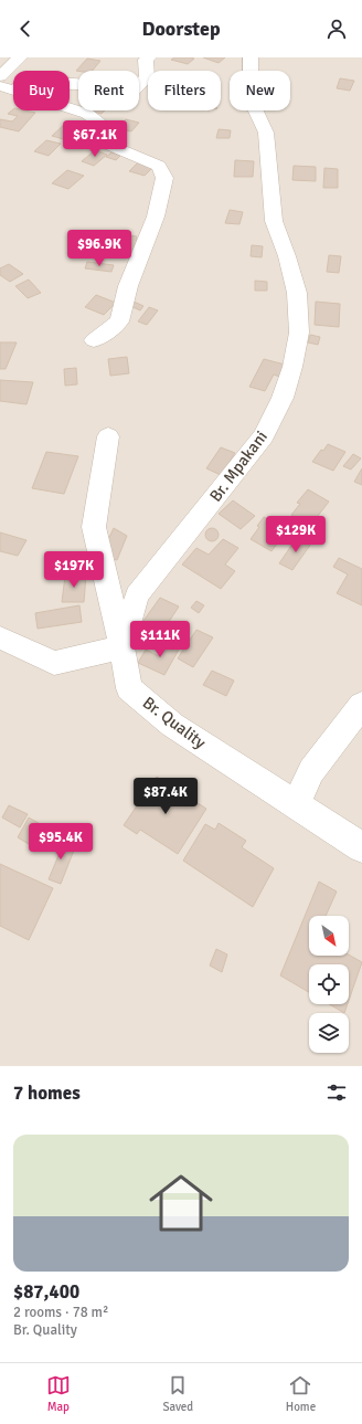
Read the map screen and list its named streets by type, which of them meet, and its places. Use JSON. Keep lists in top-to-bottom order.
{
  "streets": {
    "street": ["Br. Mpakani", "Br. Quality"]
  },
  "crossings": [
    ["Br. Mpakani", "Br. Quality"]
  ],
  "north": "bottom right",
  "page": {
    "header": "Doorstep",
    "chip": [
      "Buy",
      "Rent",
      "Filters",
      "New"
    ],
    "price": [
      "$67.1K",
      "$96.9K",
      "$129K",
      "$197K",
      "$111K",
      "$87.4K",
      "$95.4K"
    ],
    "heading": "7 homes",
    "list": [
      {
        "name": "$87,400",
        "note": "2 rooms · 78 m² · Br. Quality"
      }
    ],
    "tabs": ["Map", "Saved", "Home"]
  }
}
